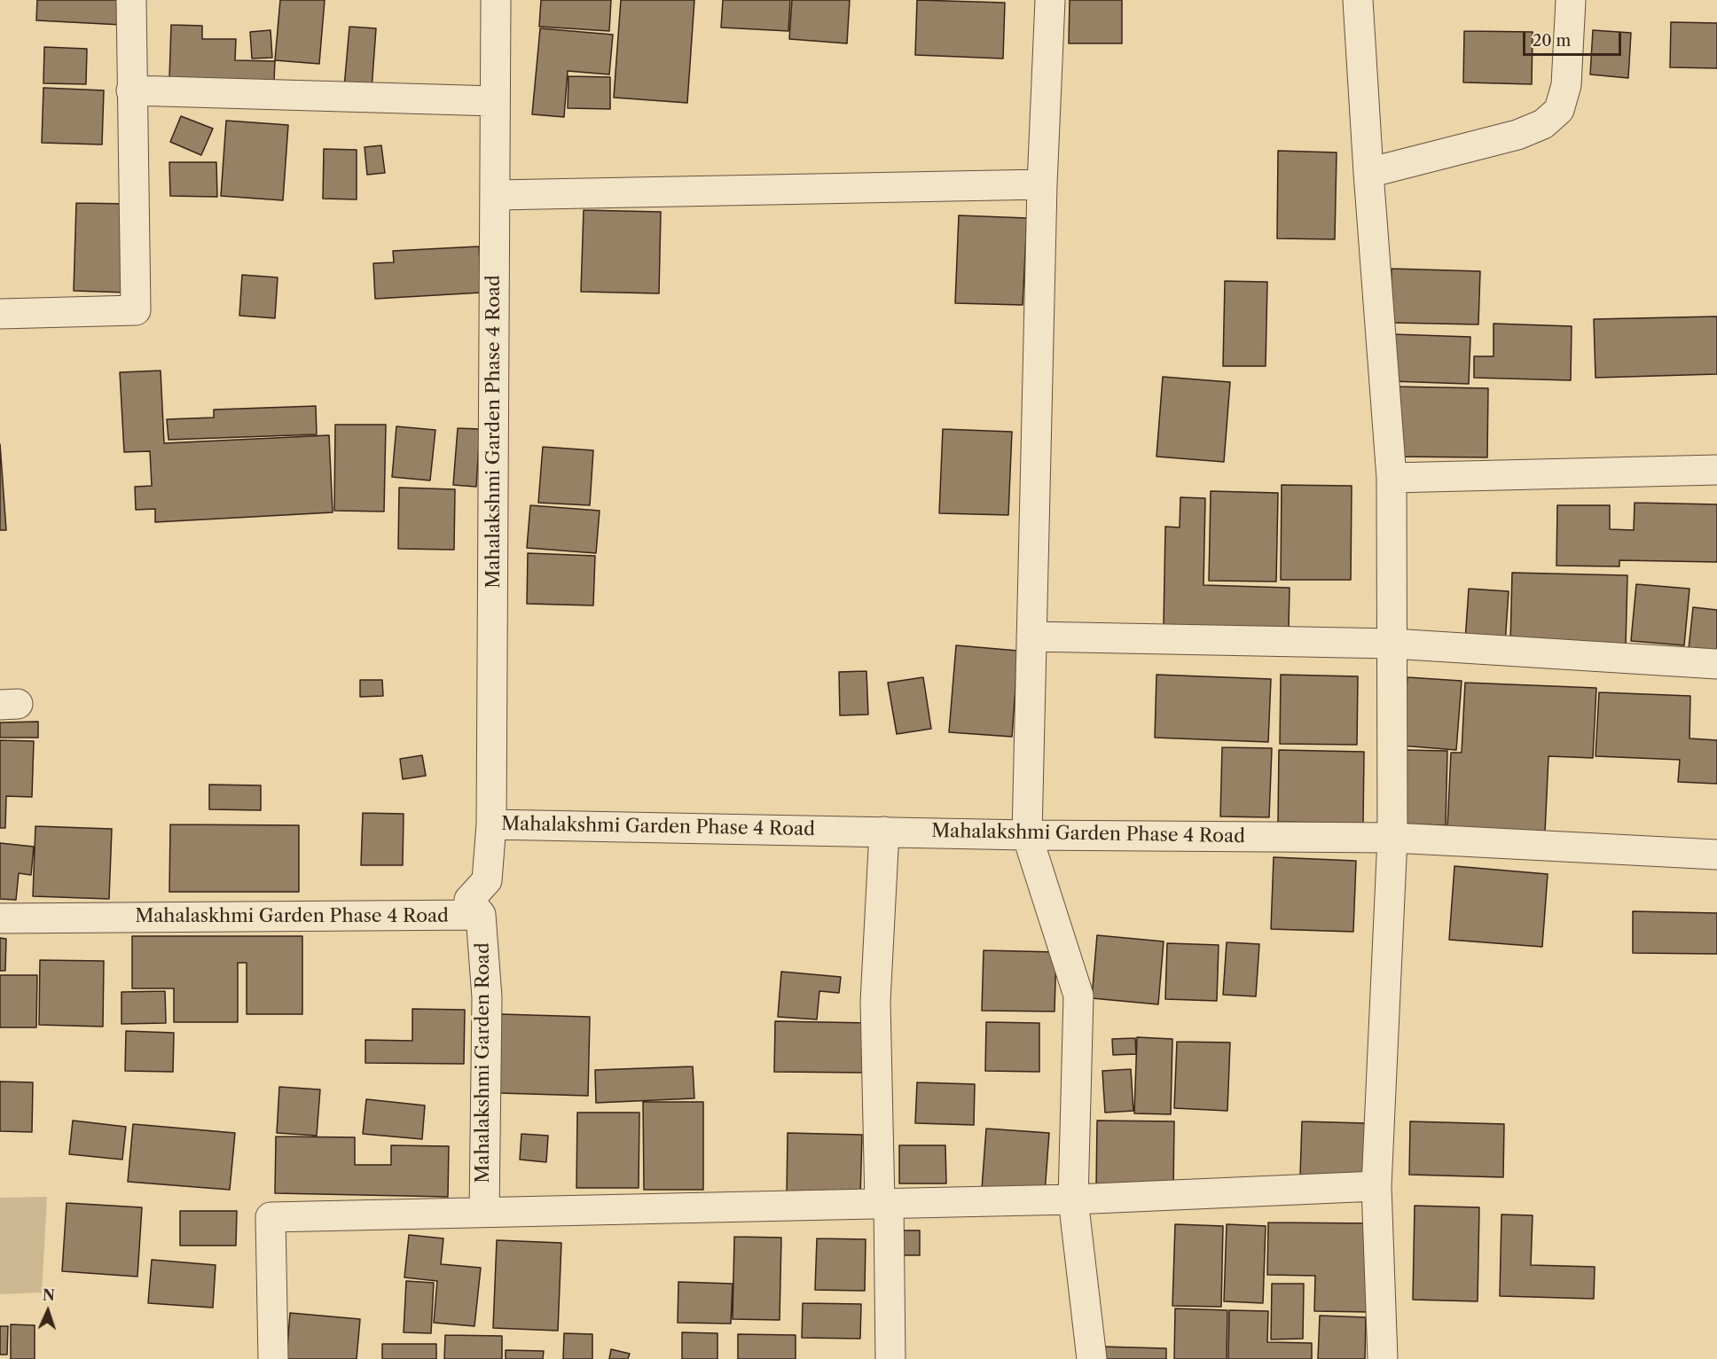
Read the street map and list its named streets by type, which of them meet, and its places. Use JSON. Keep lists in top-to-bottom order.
{
  "streets": {
    "street": ["Mahalakshmi Garden Phase 4 Road", "Mahalaskhmi Garden Phase 4 Road", "Mahalakshmi Garden Road"]
  },
  "crossings": [
    ["Mahalakshmi Garden Phase 4 Road", "Mahalaskhmi Garden Phase 4 Road"],
    ["Mahalaskhmi Garden Phase 4 Road", "Mahalakshmi Garden Road"]
  ],
  "scale_bar": "20 m",
  "north": "top"
}
